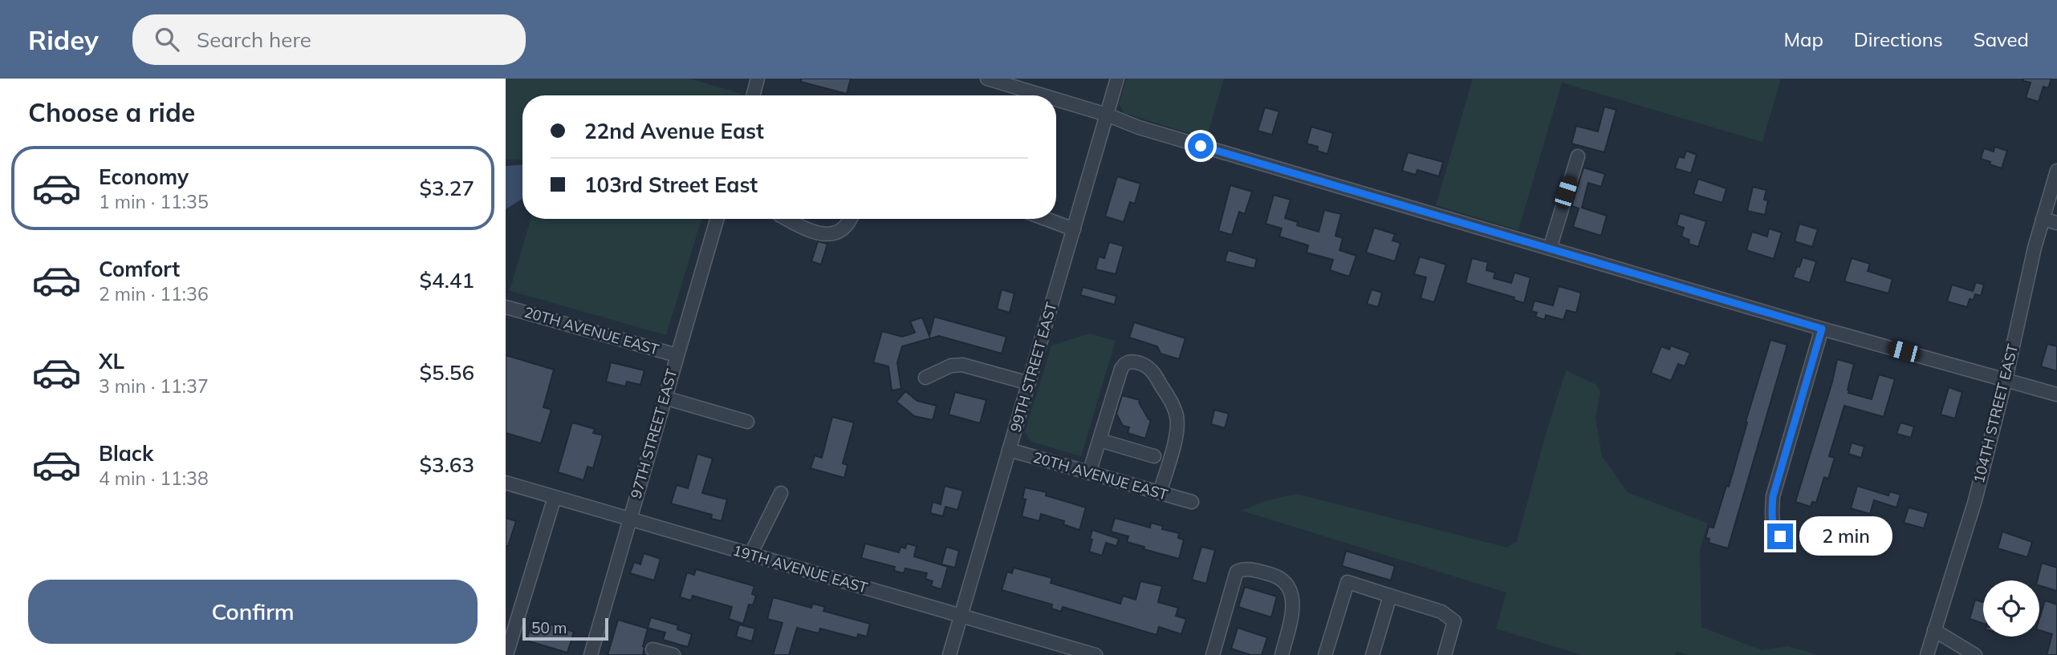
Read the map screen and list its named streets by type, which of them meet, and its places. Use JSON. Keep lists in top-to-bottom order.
{
  "streets": {
    "street": [
      "20TH AVENUE EAST",
      "99TH STREET EAST",
      "104TH STREET EAST",
      "97TH STREET EAST",
      "19TH AVENUE EAST"
    ]
  },
  "crossings": [
    ["20TH AVENUE EAST", "99TH STREET EAST"],
    ["20TH AVENUE EAST", "97TH STREET EAST"],
    ["99TH STREET EAST", "19TH AVENUE EAST"],
    ["97TH STREET EAST", "19TH AVENUE EAST"]
  ],
  "scale_bar": "50 m",
  "page": {
    "header": "Ridey",
    "search": "Search here",
    "nav": ["Map", "Directions", "Saved"],
    "heading": "Choose a ride",
    "banner": ["22nd Avenue East", "103rd Street East"],
    "list": [
      {
        "name": "Economy",
        "note": "1 min · 11:35",
        "value": "$3.27"
      },
      {
        "name": "Comfort",
        "note": "2 min · 11:36",
        "value": "$4.41"
      },
      {
        "name": "XL",
        "note": "3 min · 11:37",
        "value": "$5.56"
      },
      {
        "name": "Black",
        "note": "4 min · 11:38",
        "value": "$3.63"
      }
    ],
    "bubble": "2 min",
    "buttons": "Confirm",
    "scale": "50 m"
  }
}
